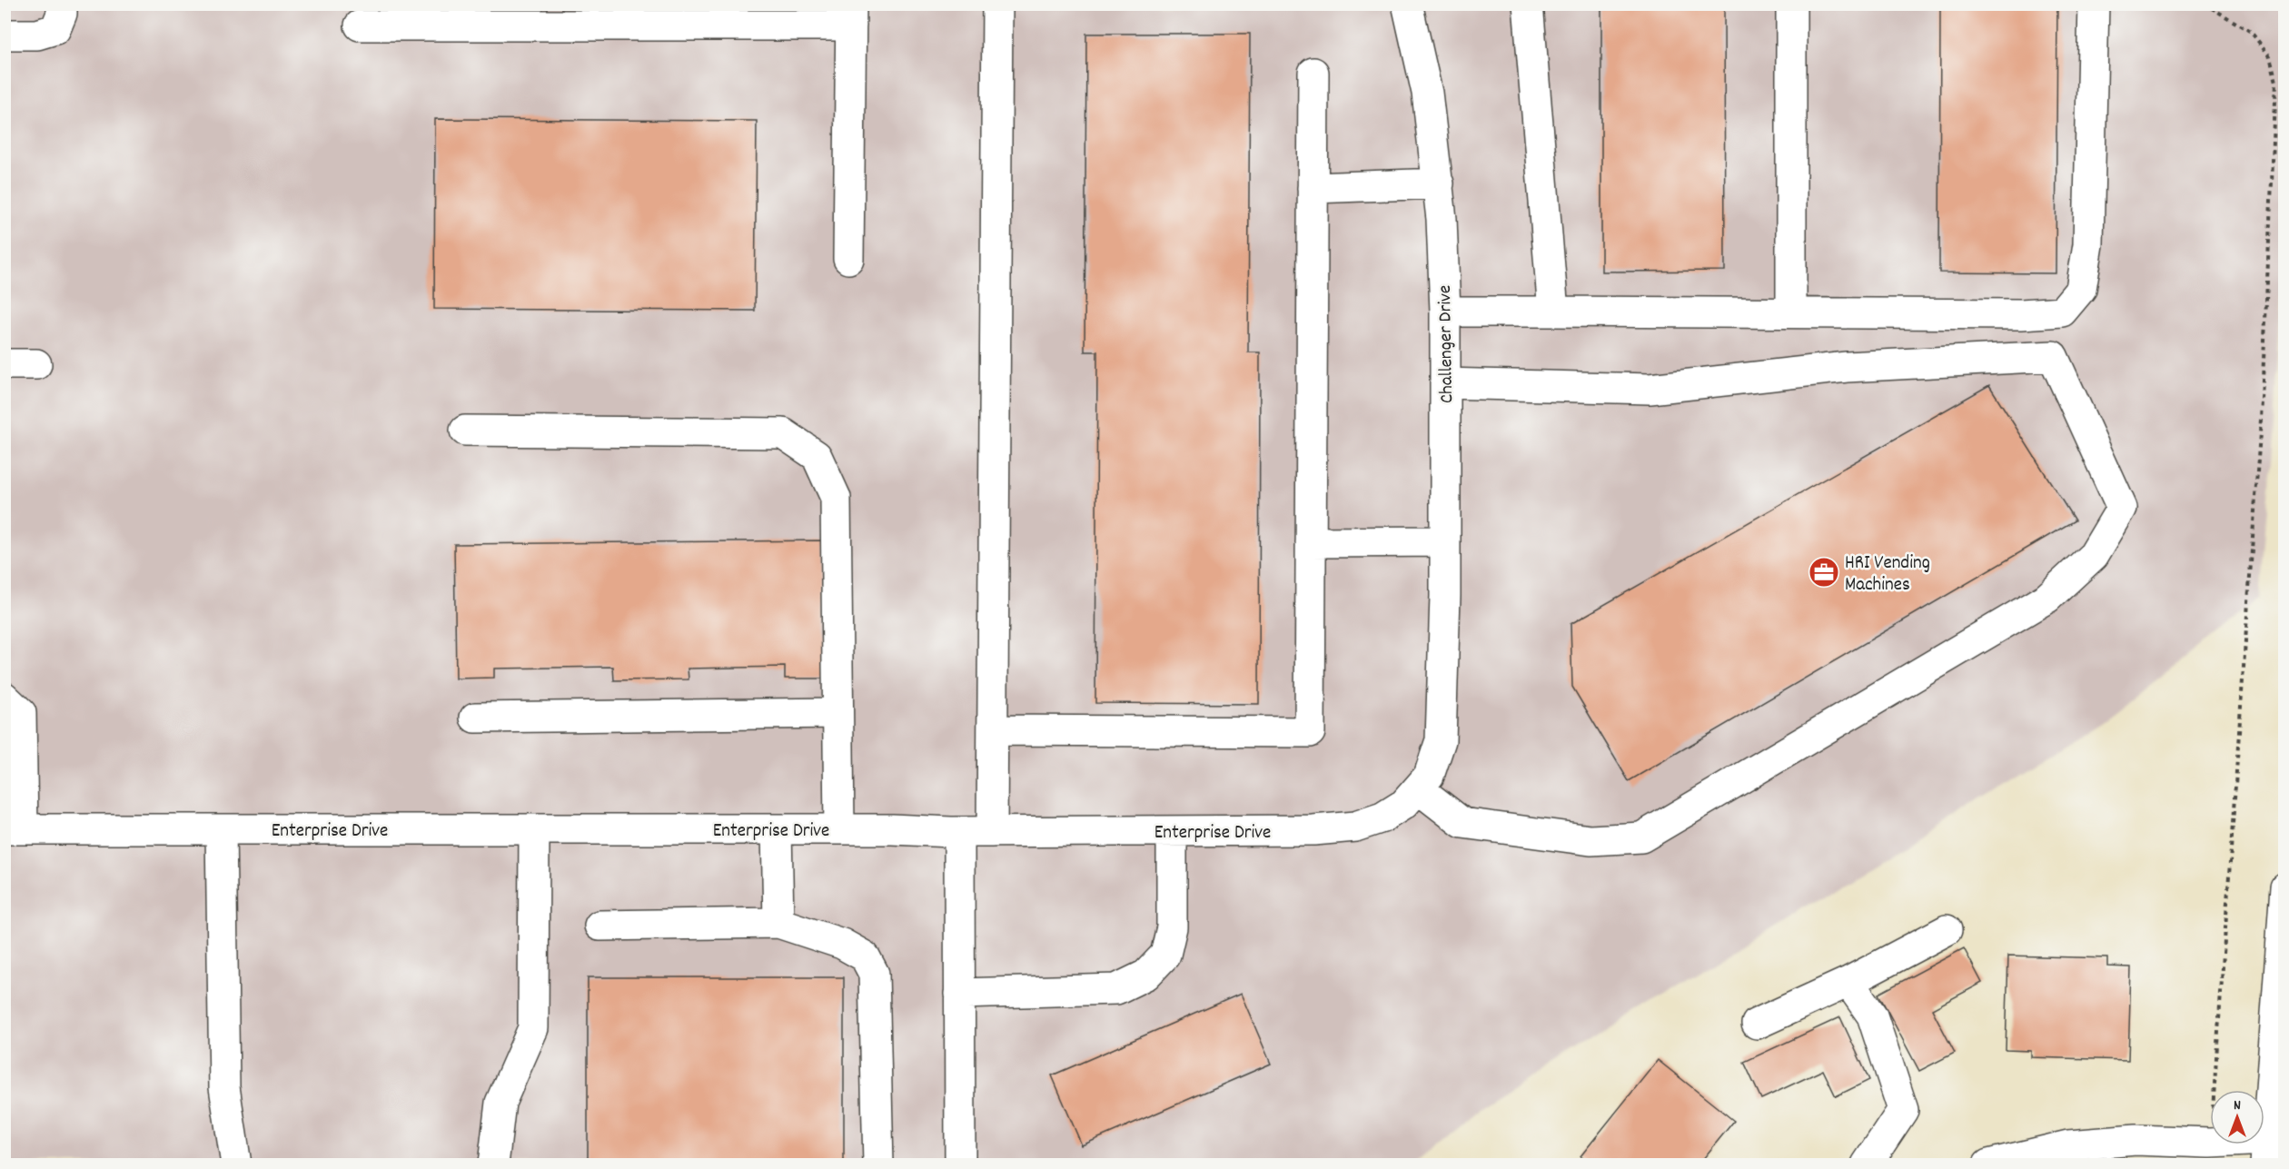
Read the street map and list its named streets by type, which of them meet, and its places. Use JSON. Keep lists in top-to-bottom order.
{
  "streets": {
    "street": ["Challenger Drive", "Enterprise Drive"]
  },
  "crossings": [
    ["Challenger Drive", "Enterprise Drive"]
  ],
  "places": {
    "office": ["HRI Vending Machines"]
  },
  "north": "top"
}
